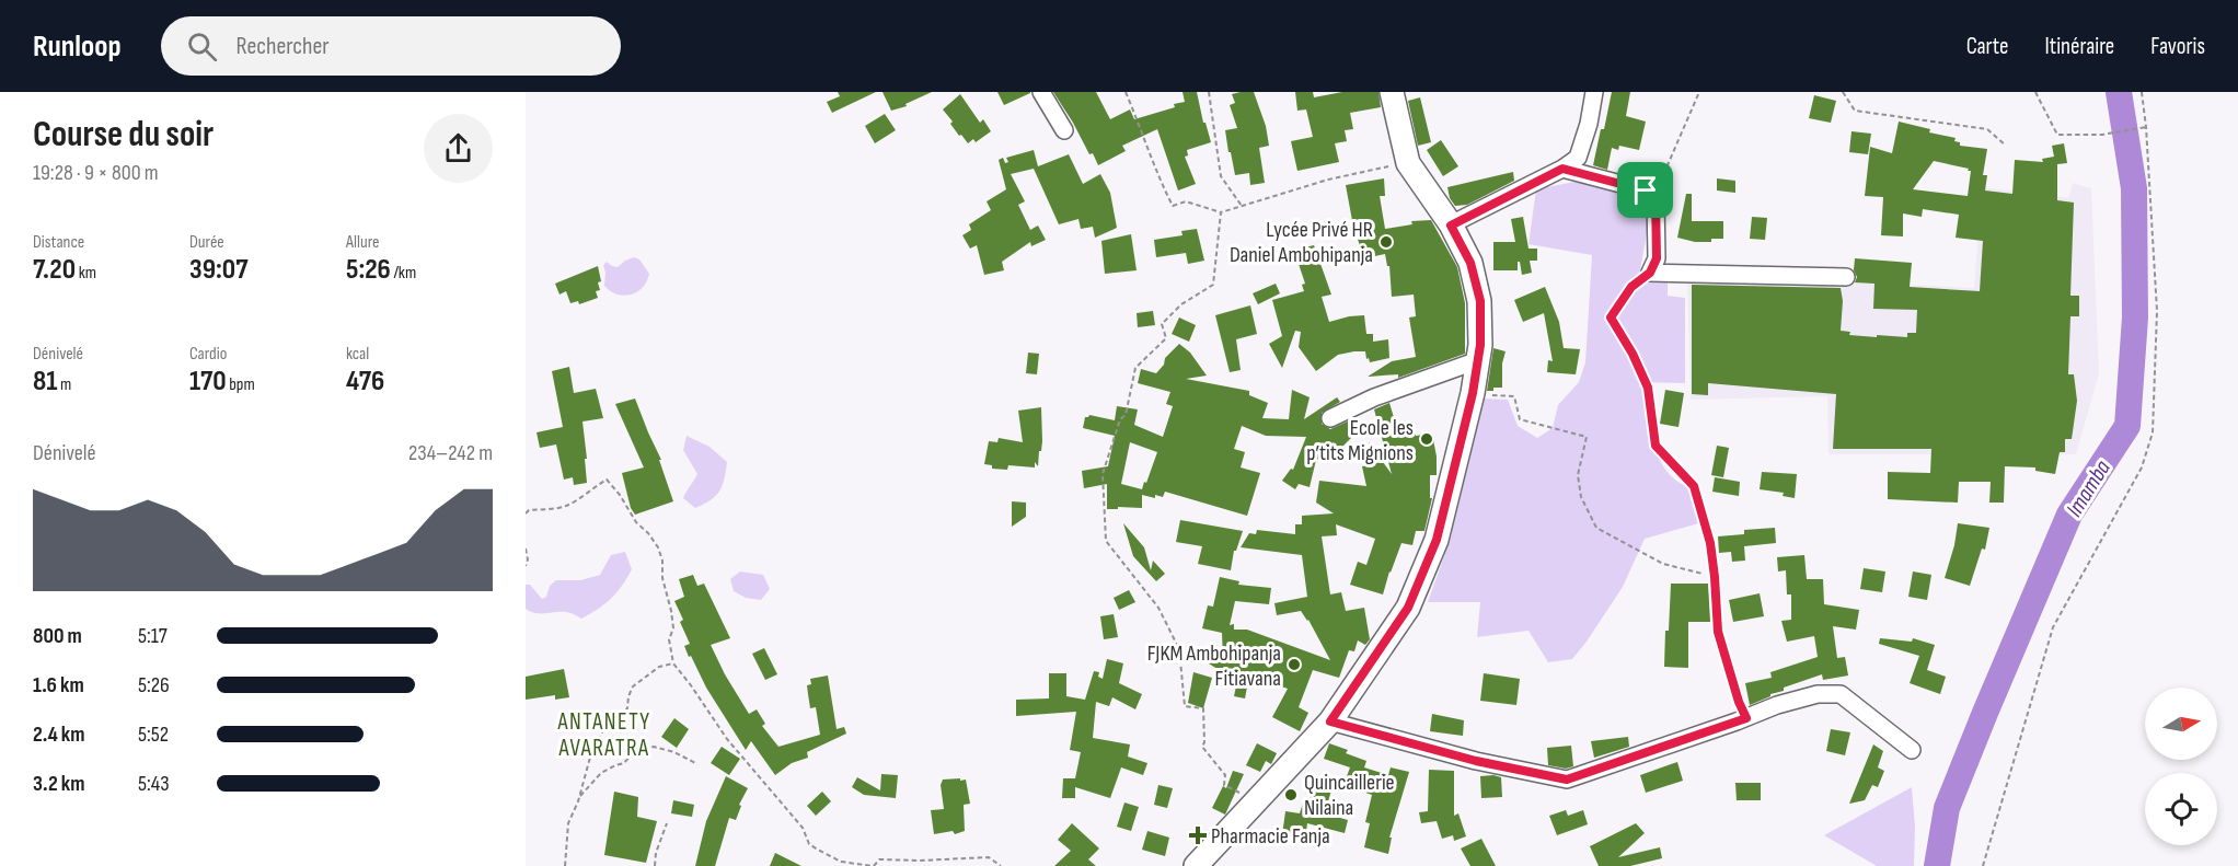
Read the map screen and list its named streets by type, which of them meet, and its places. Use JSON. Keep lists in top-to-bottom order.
{
  "districts": ["ANTANETY AVARATRA"],
  "water": ["Imamba"],
  "places": {
    "other": [
      "Lycée Privé HR Daniel Ambohipanja",
      "Ecole les p’tits Mignions",
      "FJKM Ambohipanja Fitiavana",
      "Quincaillerie Nilaina"
    ],
    "health": ["Pharmacie Fanja"]
  },
  "north": "right",
  "page": {
    "header": "Runloop",
    "search": "Rechercher",
    "nav": ["Carte", "Itinéraire", "Favoris"],
    "heading": ["Course du soir", "19:28 · 9 × 800 m"],
    "stats": [
      ["Distance", "7.20 km"],
      ["Durée", "39:07"],
      ["Allure", "5:26 /km"],
      ["Dénivelé", "81 m"],
      ["Cardio", "170 bpm"],
      ["kcal", "476"]
    ],
    "chart": ["Dénivelé", "234–242 m"],
    "list": [
      {
        "name": "800 m",
        "note": "5:17"
      },
      {
        "name": "1.6 km",
        "note": "5:26"
      },
      {
        "name": "2.4 km",
        "note": "5:52"
      },
      {
        "name": "3.2 km",
        "note": "5:43"
      }
    ]
  }
}
